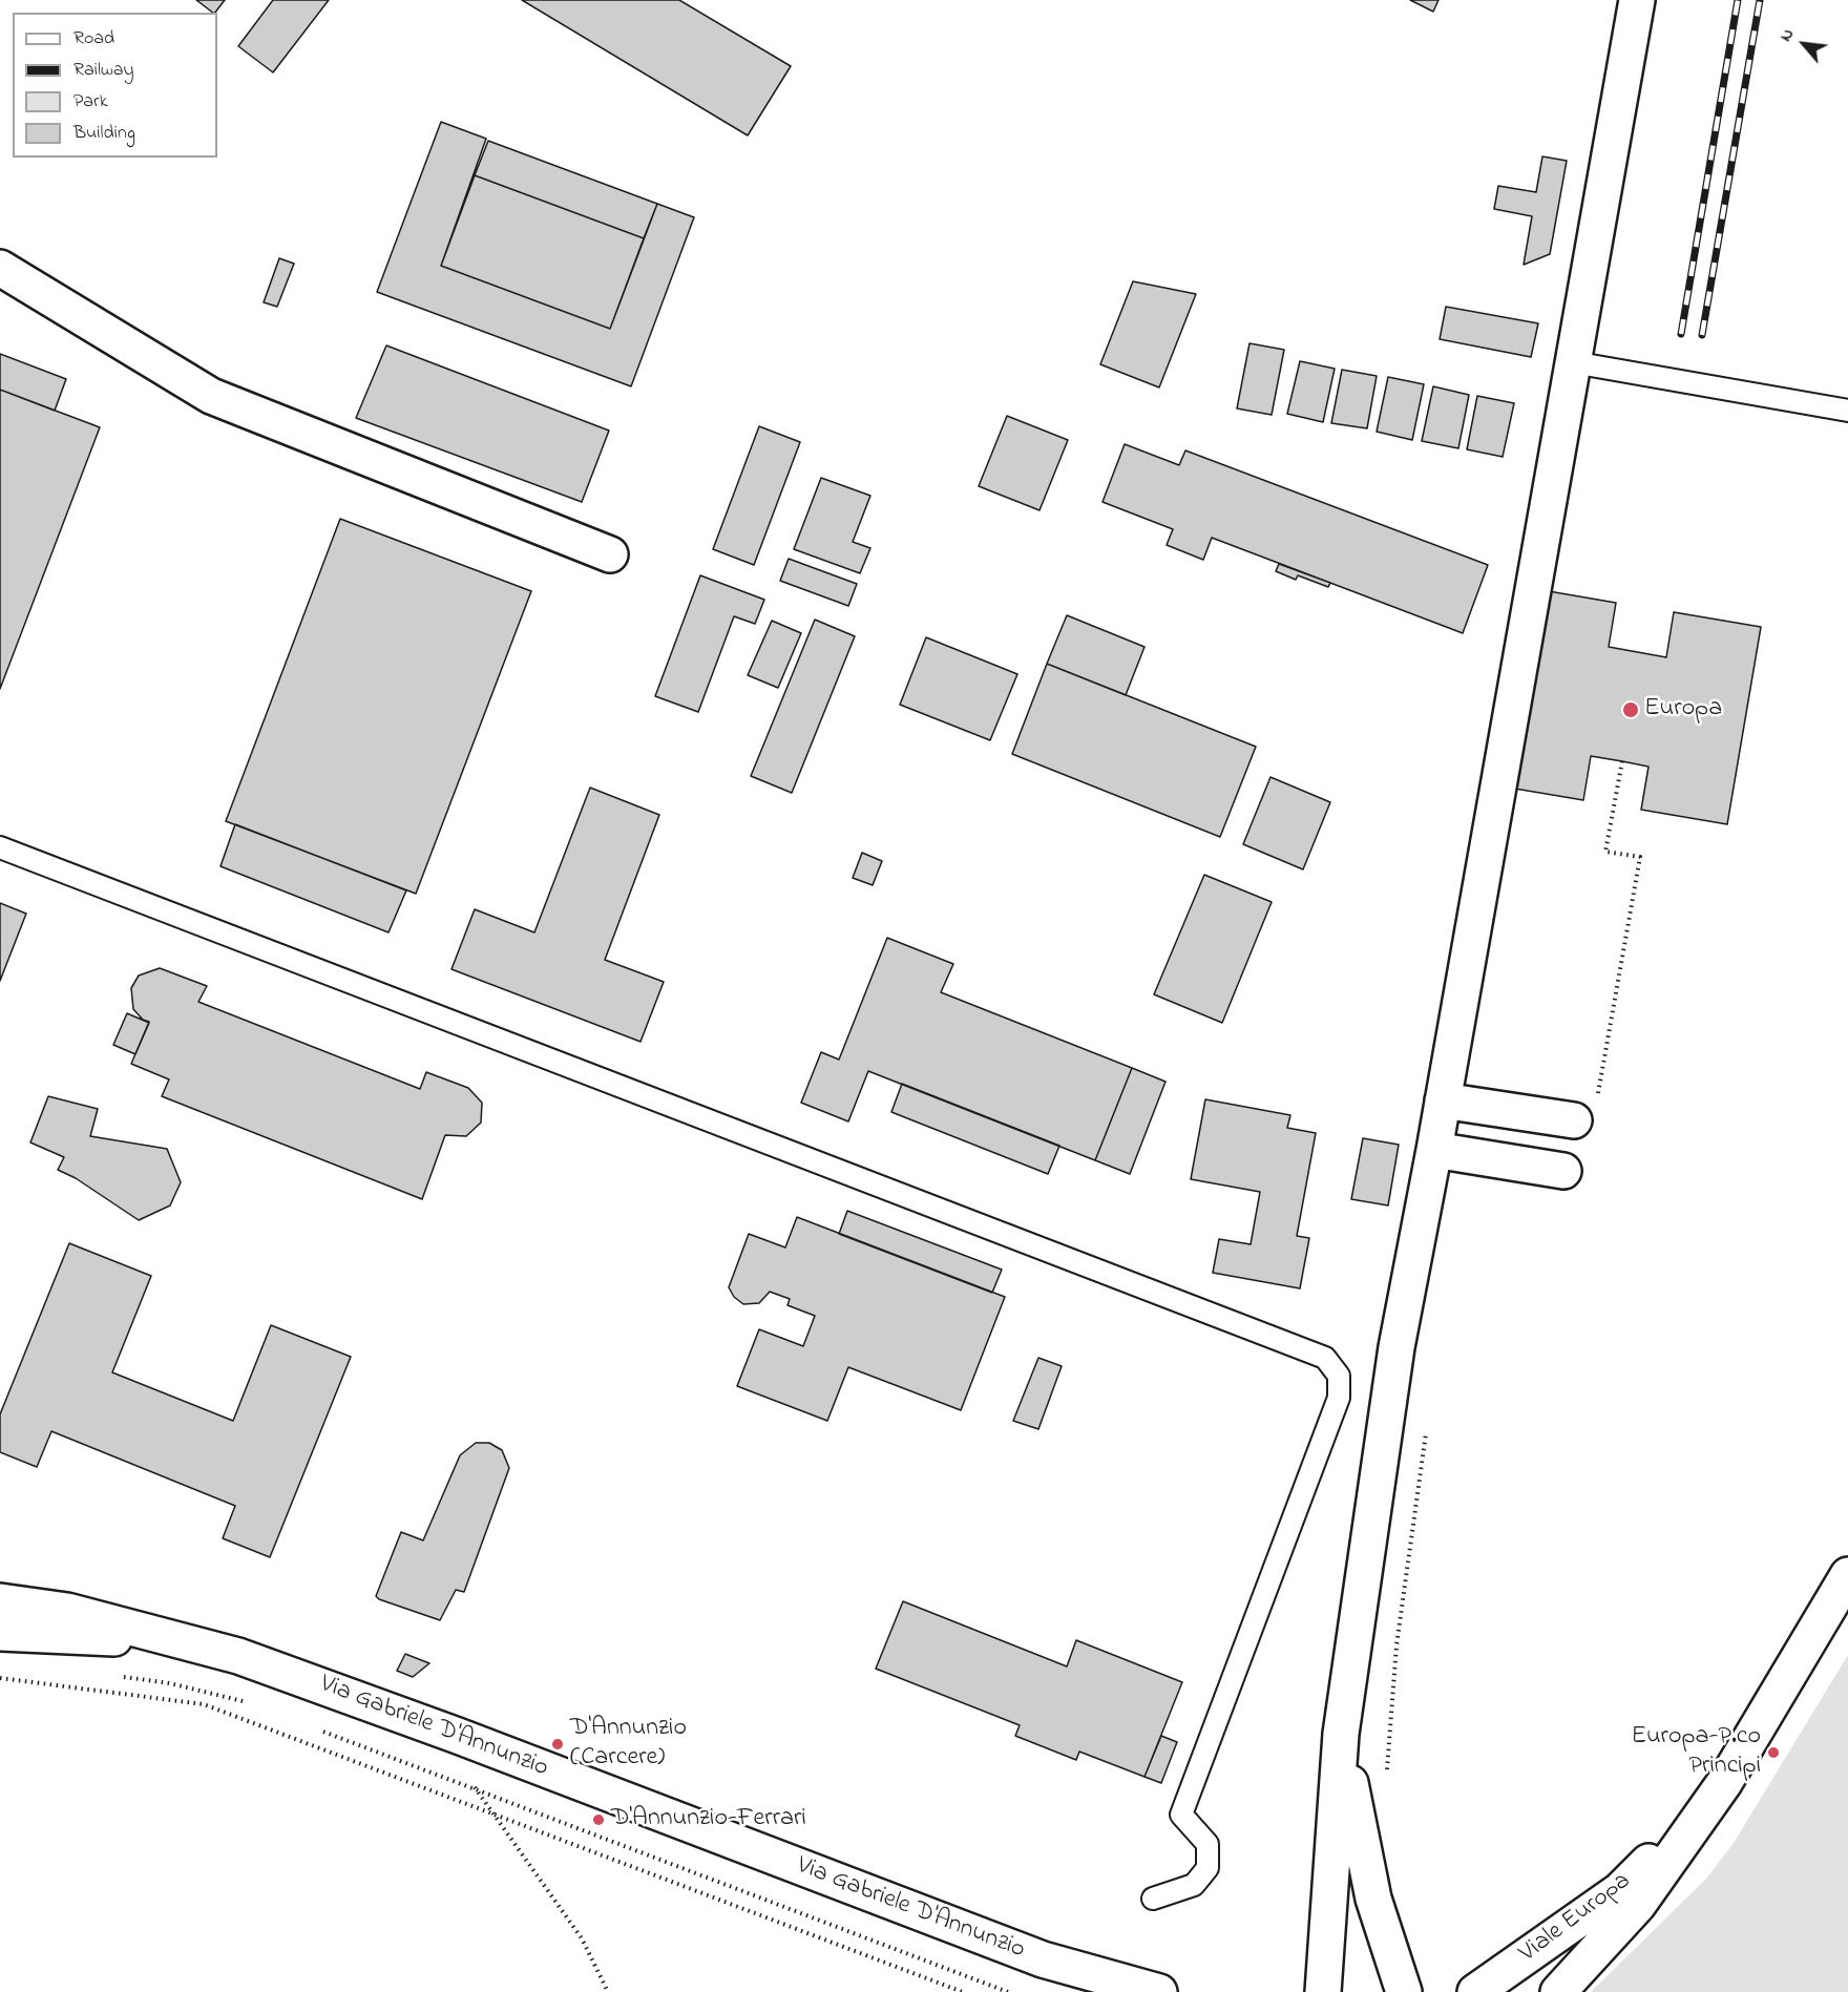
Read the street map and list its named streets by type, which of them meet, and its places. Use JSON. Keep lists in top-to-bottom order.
{
  "streets": {
    "street": ["Via Gabriele D'Annunzio", "Viale Europa"]
  },
  "places": [
    "Europa",
    "D'Annunzio (Carcere)",
    "Europa-P.co Principi",
    "D'Annunzio-Ferrari"
  ],
  "legend": [
    "Road",
    "Railway",
    "Park",
    "Building"
  ],
  "north": "top left"
}
